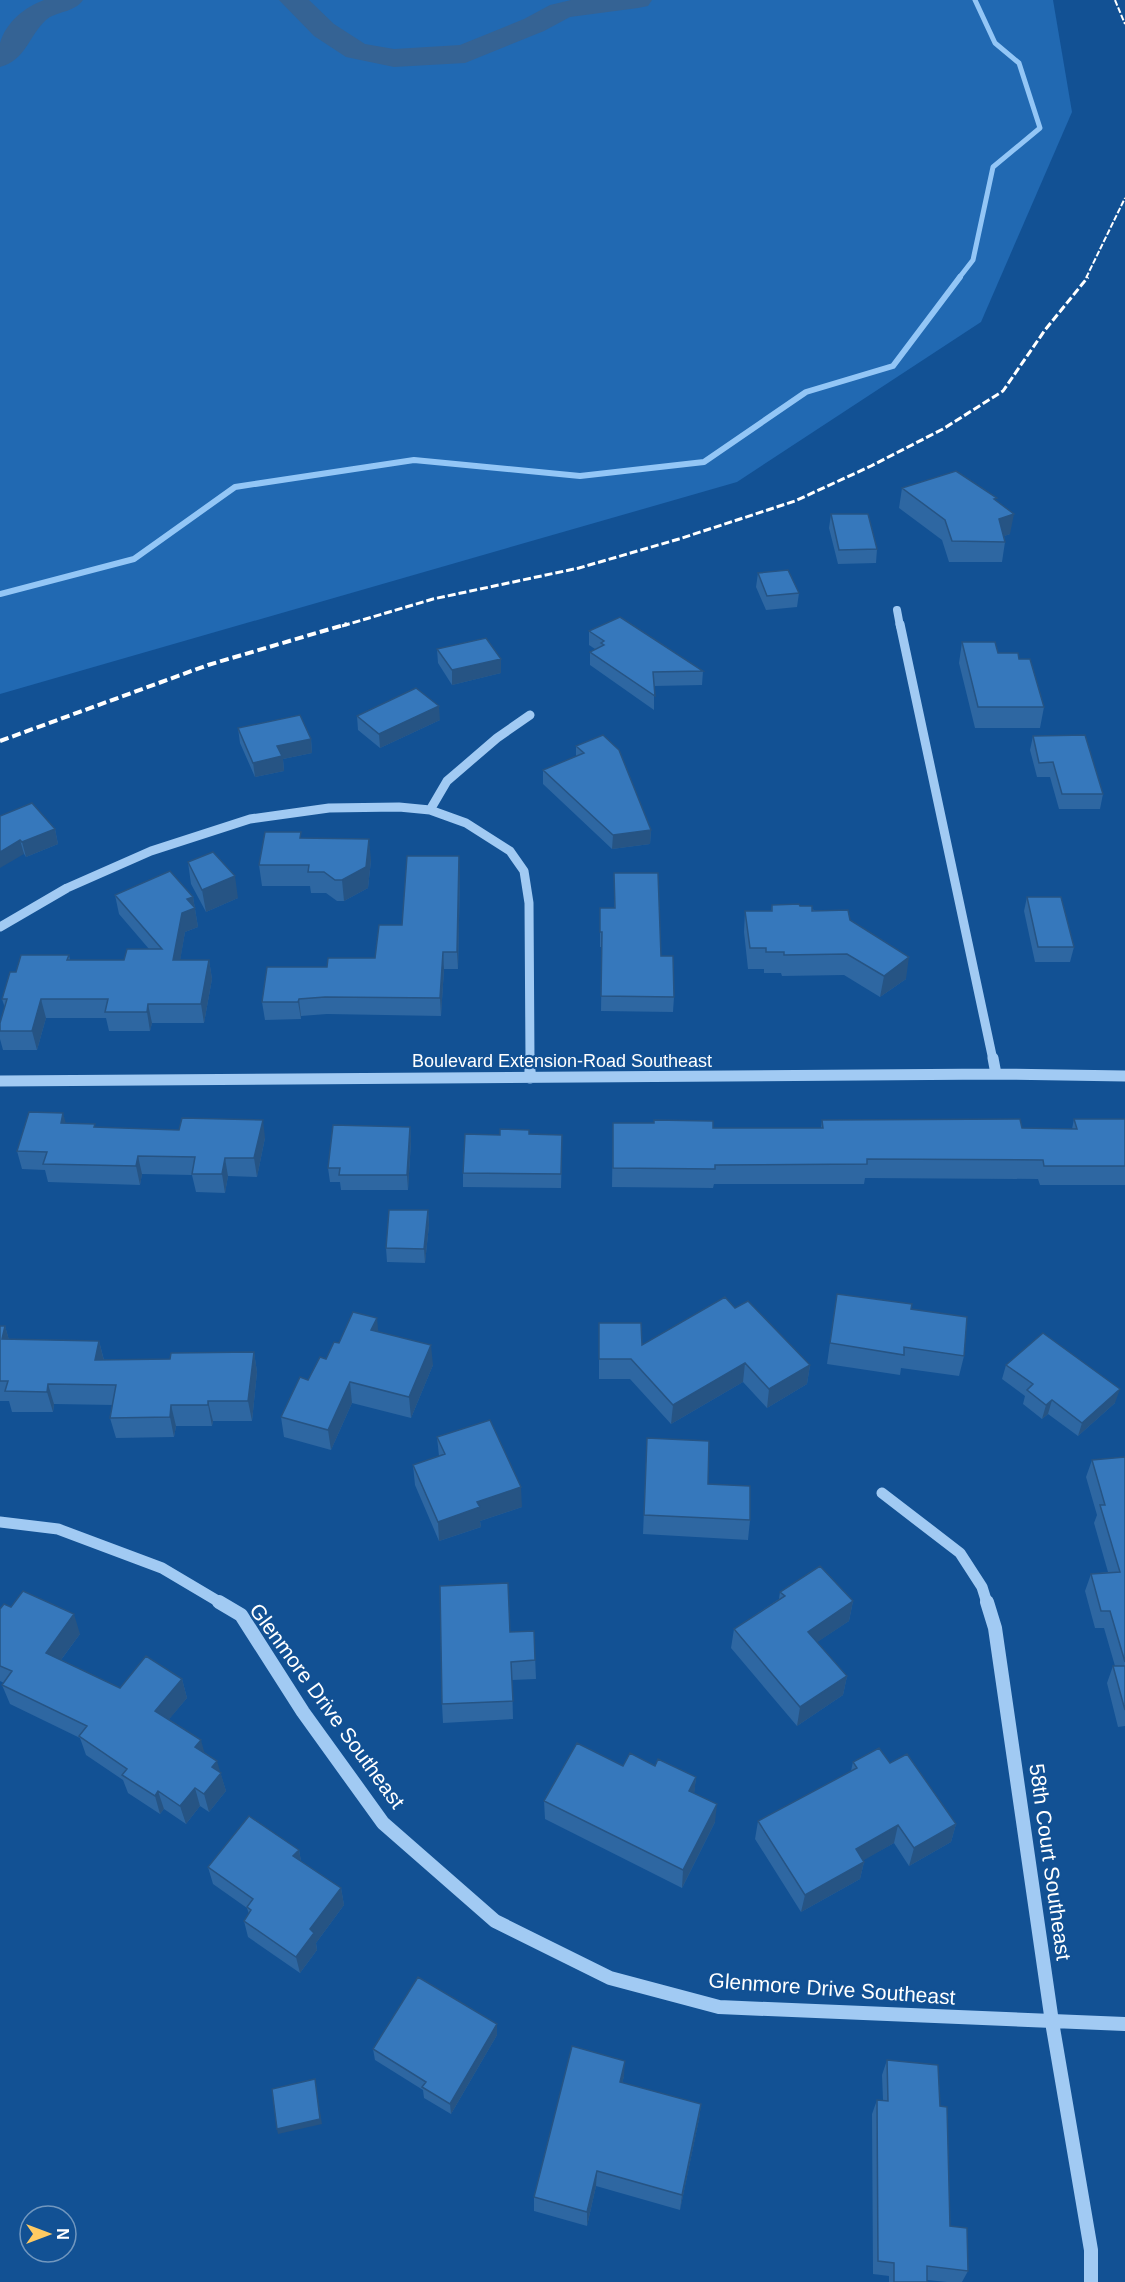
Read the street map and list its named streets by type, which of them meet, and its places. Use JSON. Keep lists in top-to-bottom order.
{
  "streets": {
    "street": ["Boulevard Extension-Road Southeast", "Glenmore Drive Southeast", "58th Court Southeast"]
  },
  "crossings": [
    ["Glenmore Drive Southeast", "58th Court Southeast"]
  ],
  "north": "right"
}
